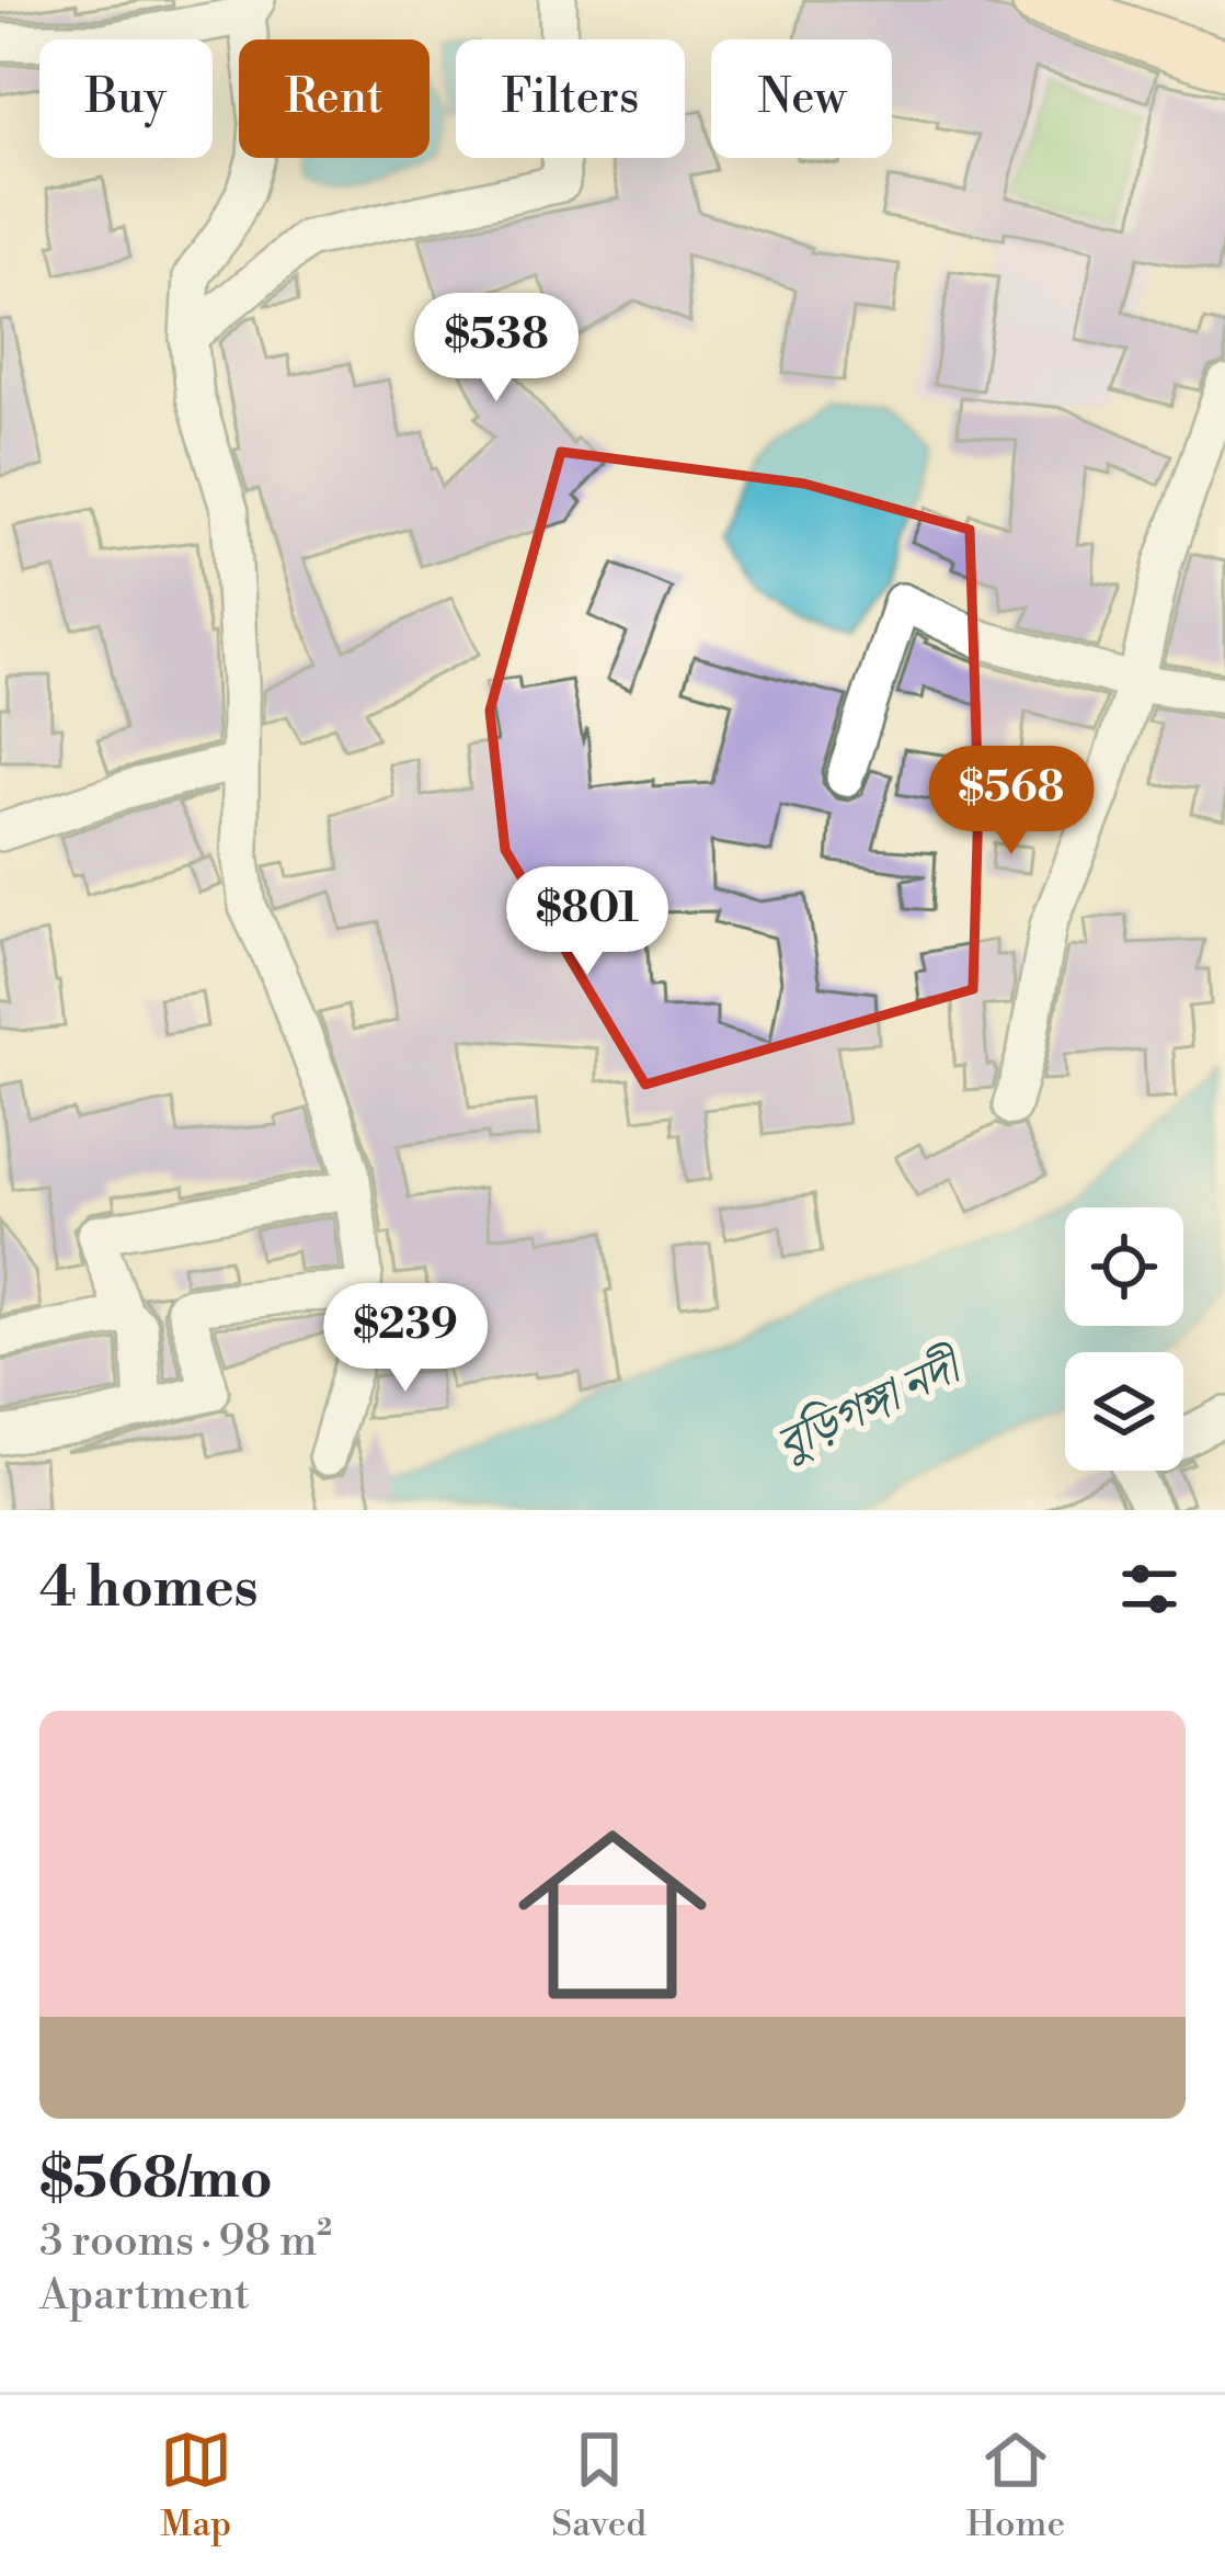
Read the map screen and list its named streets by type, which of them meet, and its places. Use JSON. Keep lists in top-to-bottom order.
{
  "water": ["বুড়িগঙ্গা নদী"],
  "page": {
    "chip": [
      "Buy",
      "Rent",
      "Filters",
      "New"
    ],
    "price": [
      "$538",
      "$568",
      "$801",
      "$239"
    ],
    "heading": "4 homes",
    "list": [
      {
        "name": "$568/mo",
        "note": "3 rooms · 98 m² · Apartment"
      }
    ],
    "tabs": ["Map", "Saved", "Home"]
  }
}
